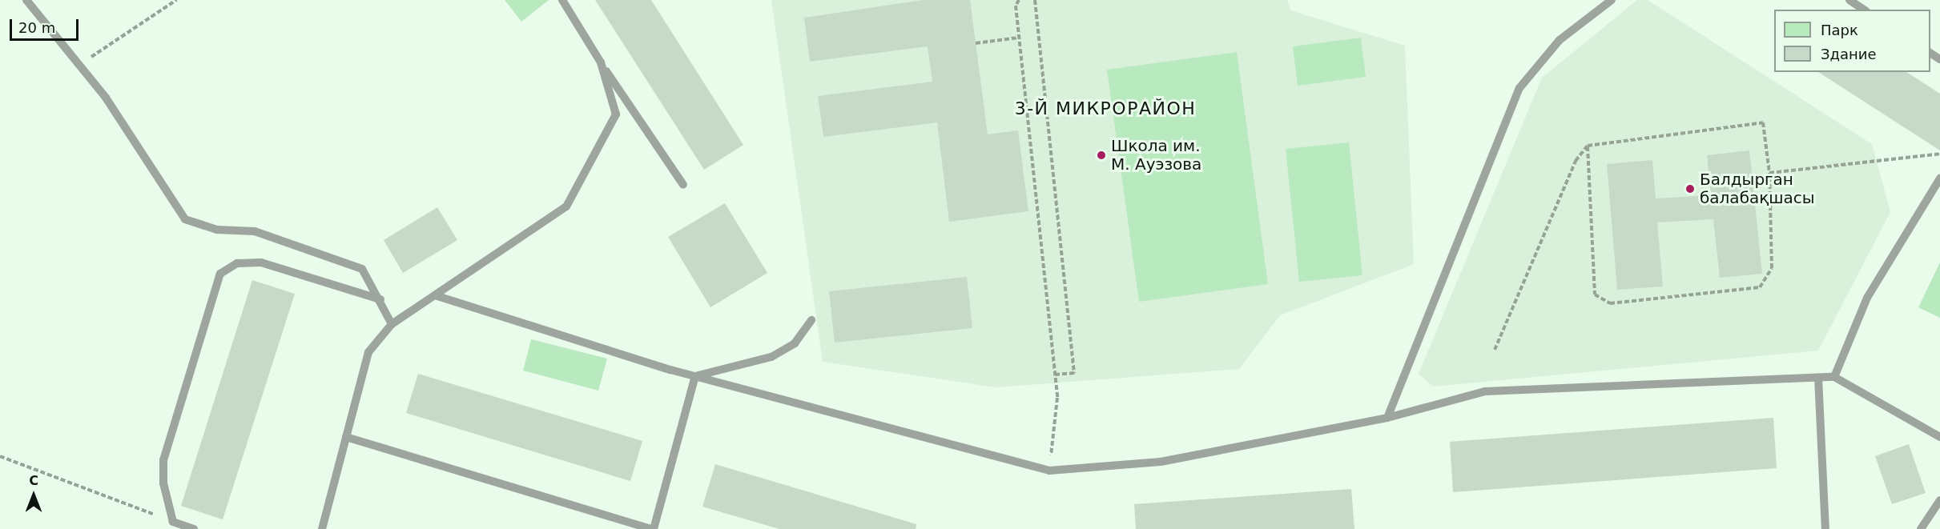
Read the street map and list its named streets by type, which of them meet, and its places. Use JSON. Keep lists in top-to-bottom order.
{
  "districts": ["3-Й МИКРОРАЙОН"],
  "places": ["Школа им. М. Ауэзова", "Балдырган балабақшасы"],
  "legend": ["Парк", "Здание"],
  "scale_bar": "20 m",
  "north": "top"
}
